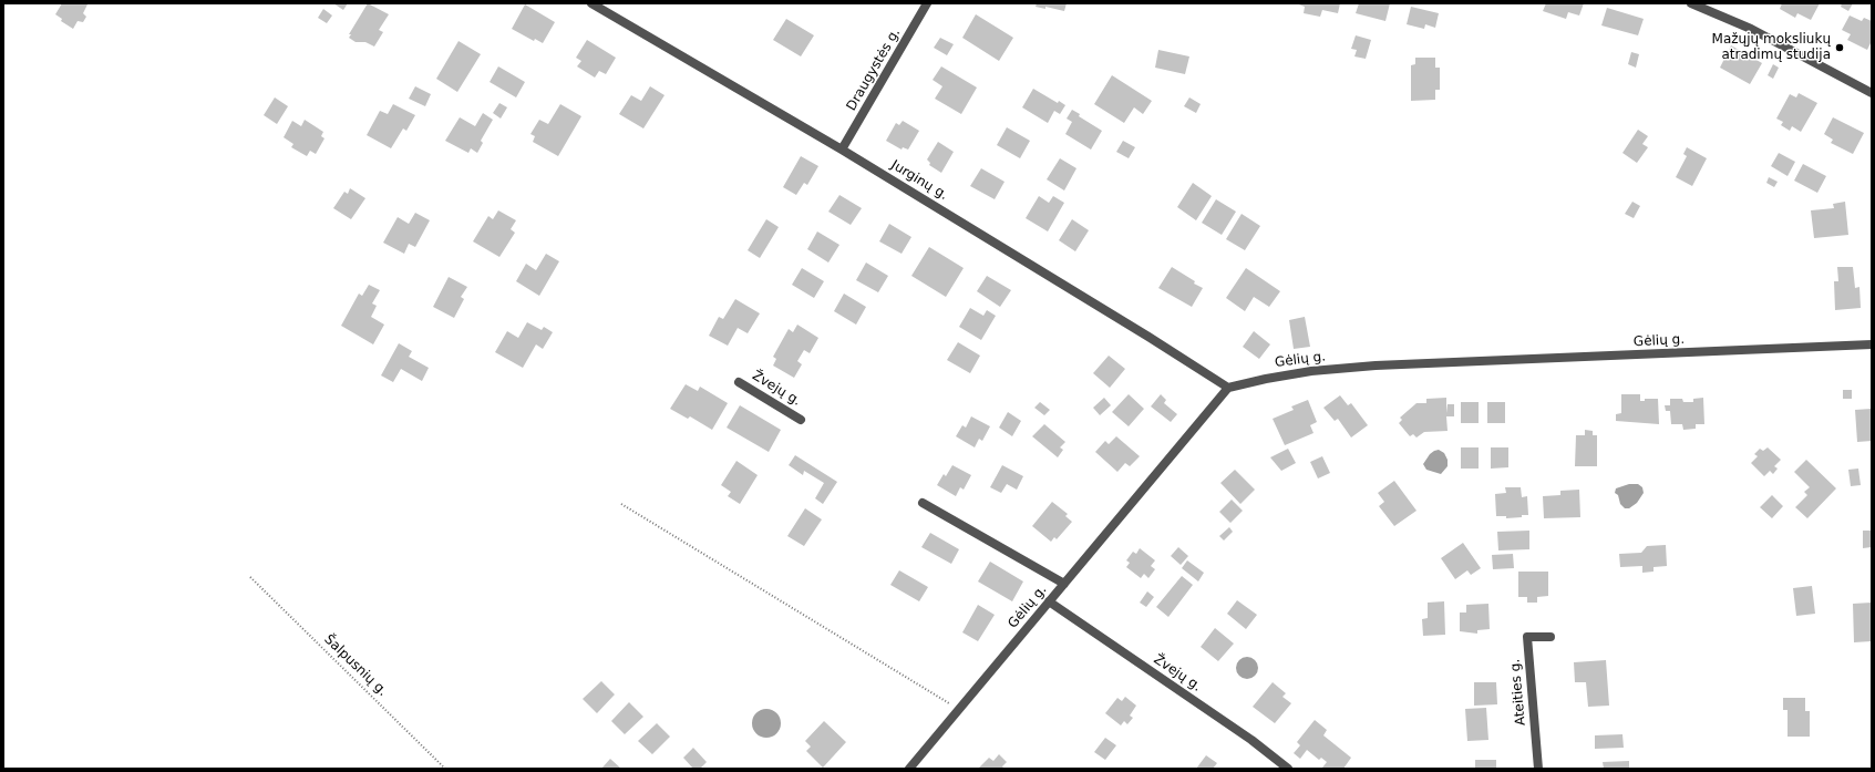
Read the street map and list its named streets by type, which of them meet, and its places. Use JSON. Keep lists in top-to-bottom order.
{
  "streets": {
    "street": [
      "Draugystės g.",
      "Jurginų g.",
      "Gėlių g.",
      "Žvejų g.",
      "Ateities g."
    ],
    "path": ["Šalpusnių g."]
  },
  "crossings": [
    ["Draugystės g.", "Jurginų g."],
    ["Jurginų g.", "Gėlių g."],
    ["Gėlių g.", "Žvejų g."]
  ],
  "places": ["Mažųjų moksliukų atradimų studija"]
}
